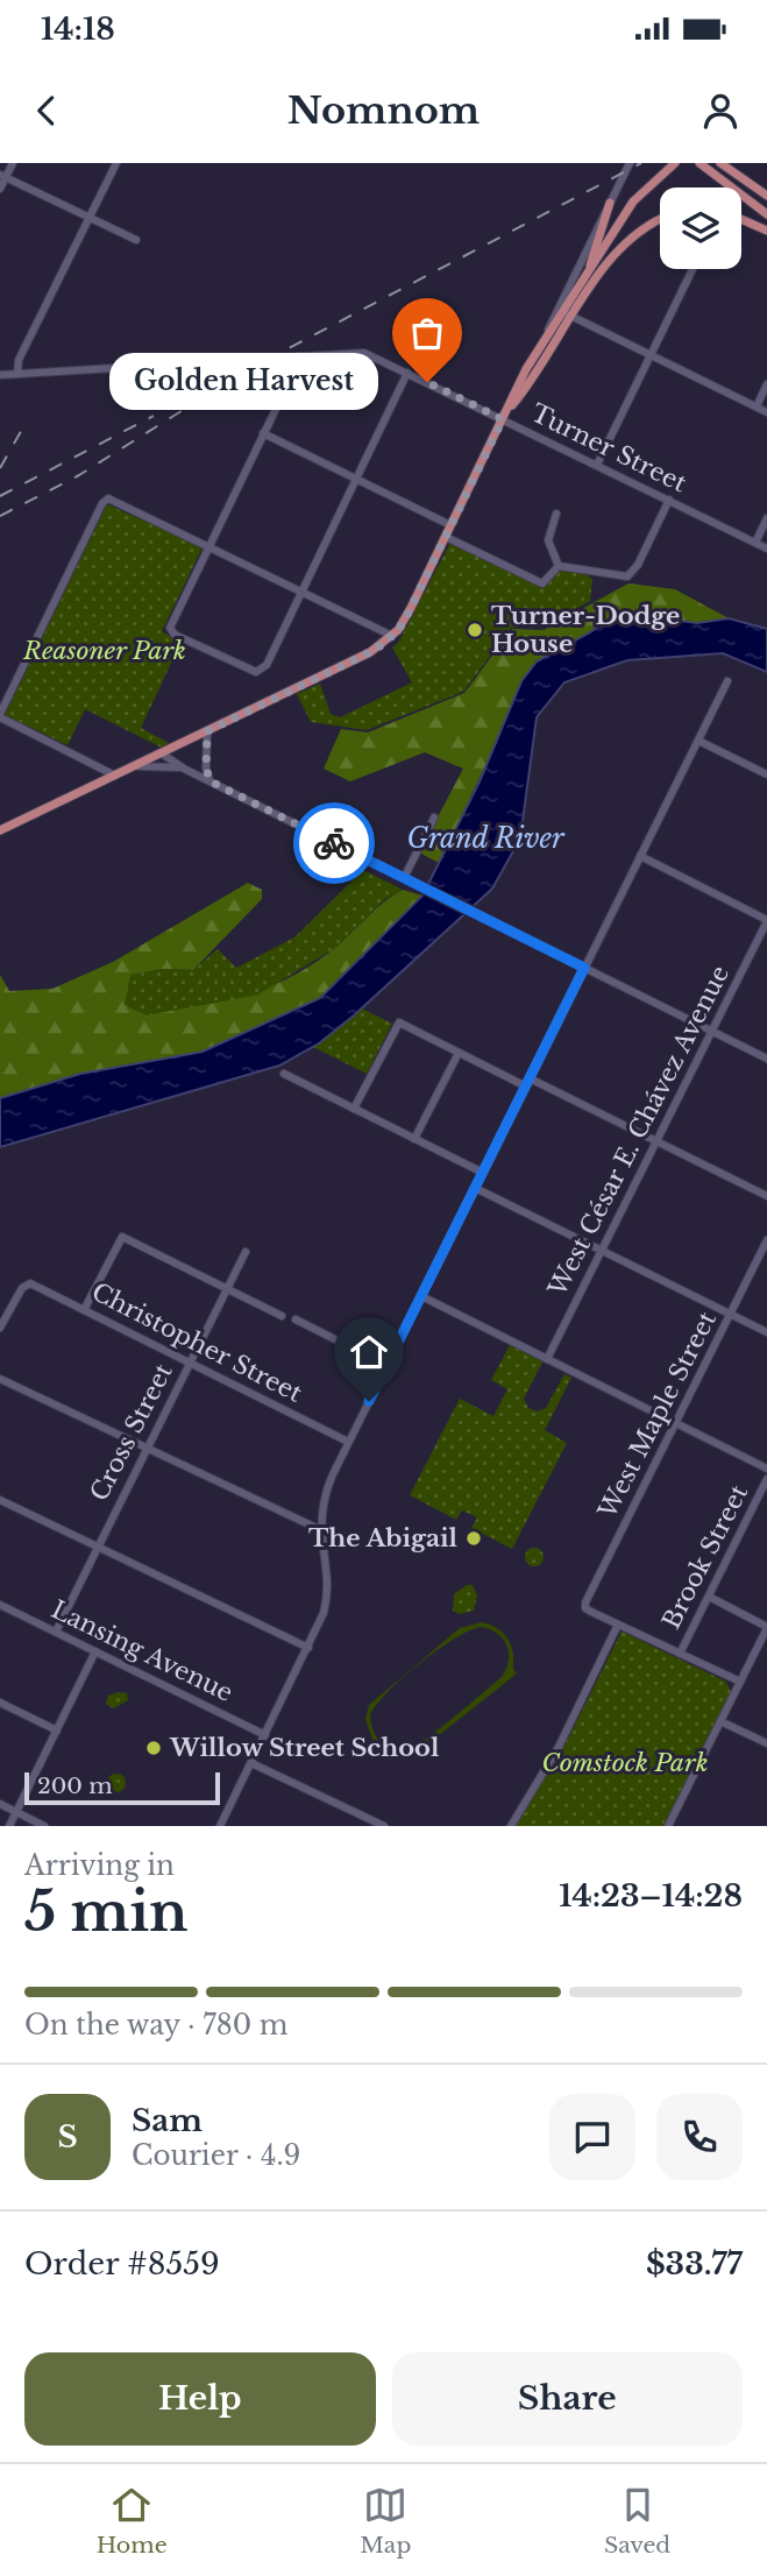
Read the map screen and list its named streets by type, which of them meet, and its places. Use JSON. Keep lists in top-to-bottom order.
{
  "streets": {
    "street": [
      "Turner Street",
      "West César E. Chávez Avenue",
      "Christopher Street",
      "West Maple Street",
      "Cross Street",
      "Brook Street",
      "Lansing Avenue"
    ]
  },
  "crossings": [
    ["Christopher Street", "Cross Street"],
    ["Cross Street", "Lansing Avenue"]
  ],
  "water": ["Grand River"],
  "parks": ["Reasoner Park", "Comstock Park"],
  "places": [
    "Golden Harvest",
    "Turner-Dodge House",
    "The Abigail",
    "Willow Street School"
  ],
  "scale_bar": "200 m",
  "page": {
    "status": "14:18",
    "header": "Nomnom",
    "bubble": "Golden Harvest",
    "scale": "200 m",
    "heading": ["5 min", "Arriving in", "14:23–14:28"],
    "panel": [
      "Sam",
      "Courier · 4.9",
      "Order #8559",
      "$33.77"
    ],
    "bar": "On the way · 780 m",
    "round": "S",
    "buttons": ["Help", "Share"],
    "tabs": ["Home", "Map", "Saved"]
  }
}
